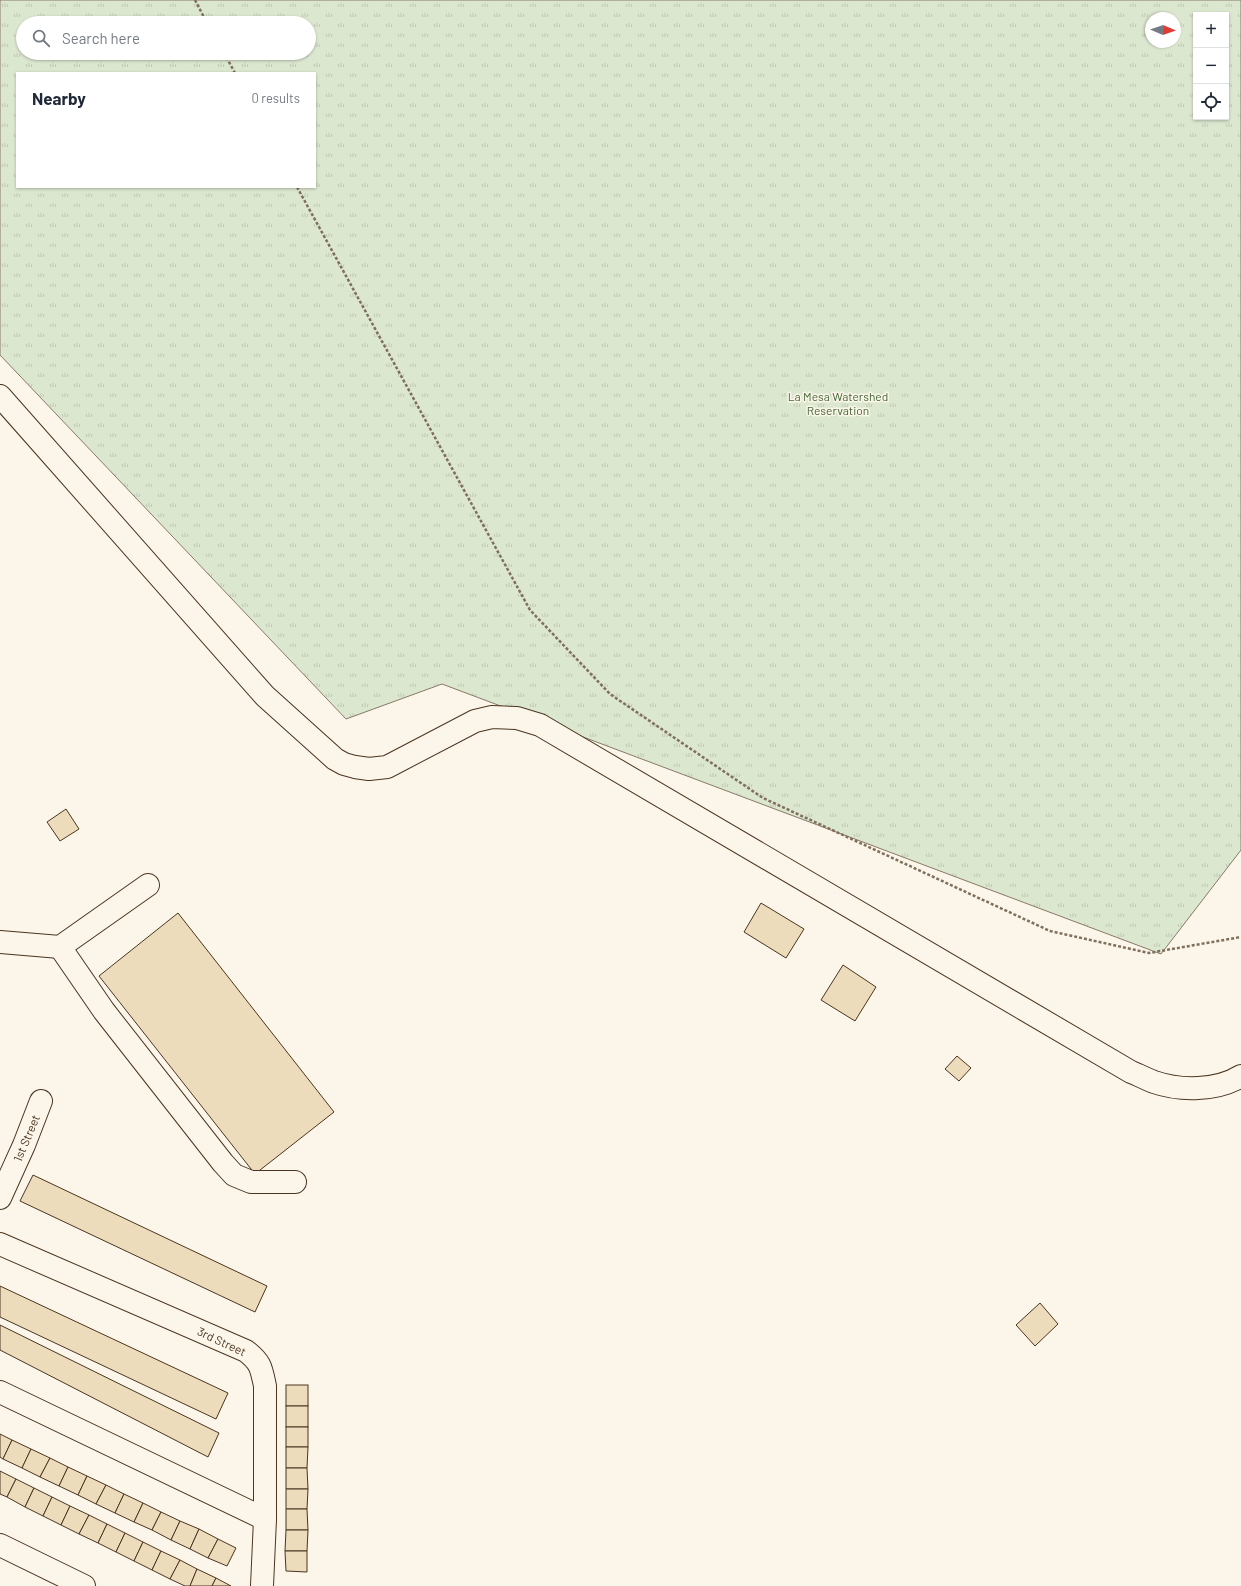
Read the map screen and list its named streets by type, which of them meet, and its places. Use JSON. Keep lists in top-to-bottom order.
{
  "streets": {
    "street": ["1st Street", "3rd Street"]
  },
  "parks": ["La Mesa Watershed Reservation"],
  "north": "right",
  "page": {
    "map_buttons": ["+", "−"],
    "search": "Search here",
    "heading": ["Nearby", "0 results"]
  }
}
